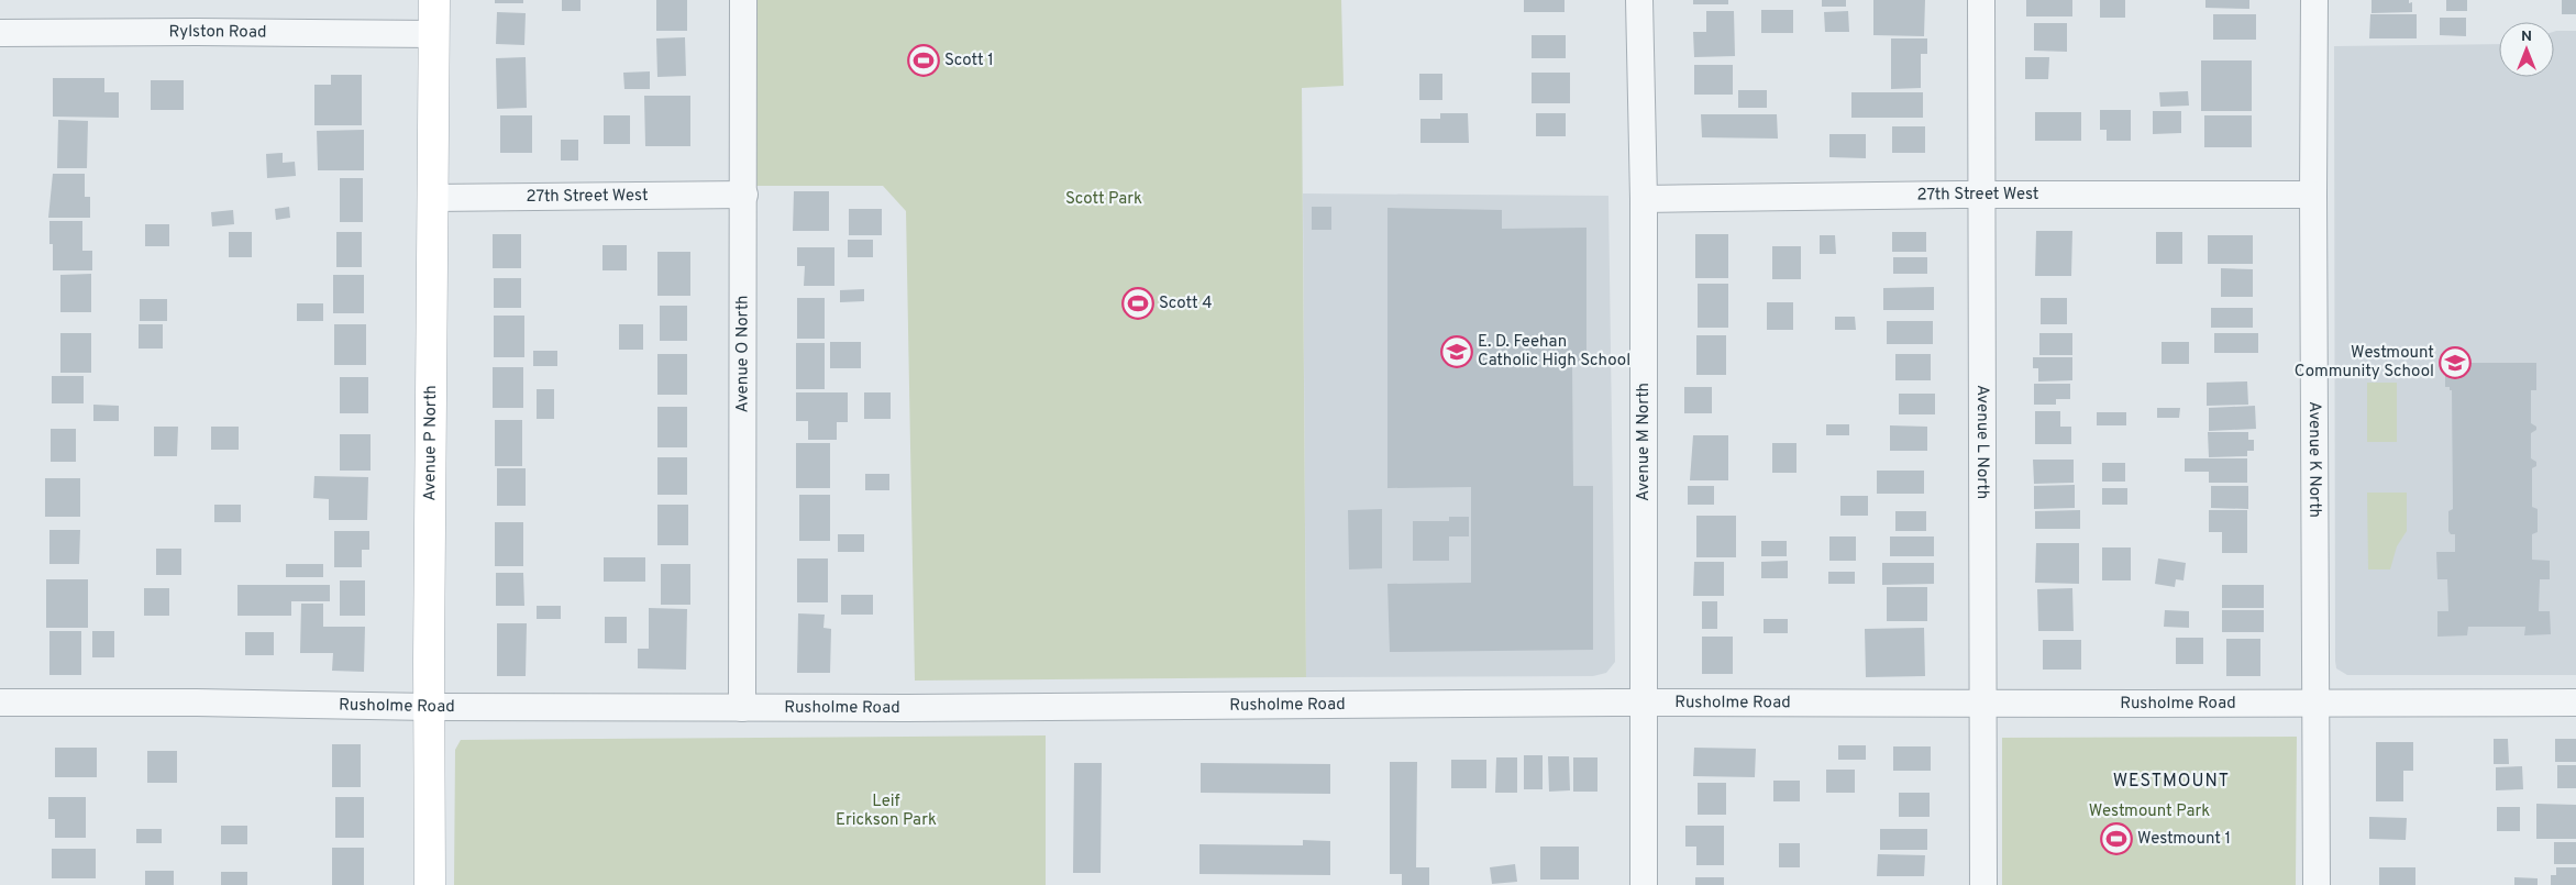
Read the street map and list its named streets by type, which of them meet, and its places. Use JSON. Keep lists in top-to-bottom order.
{
  "streets": {
    "main road": ["Avenue P North"],
    "street": [
      "Rylston Road",
      "27th Street West",
      "Avenue O North",
      "Avenue M North",
      "Avenue L North",
      "Avenue K North",
      "Rusholme Road"
    ]
  },
  "crossings": [
    ["Rylston Road", "Avenue P North"],
    ["27th Street West", "Avenue O North"],
    ["27th Street West", "Avenue P North"],
    ["27th Street West", "Avenue M North"],
    ["27th Street West", "Avenue L North"],
    ["27th Street West", "Avenue K North"],
    ["Avenue O North", "Rusholme Road"],
    ["Avenue P North", "Rusholme Road"],
    ["Avenue M North", "Rusholme Road"],
    ["Avenue L North", "Rusholme Road"],
    ["Avenue K North", "Rusholme Road"]
  ],
  "districts": ["WESTMOUNT"],
  "parks": ["Scott Park", "Leif Erickson Park", "Westmount Park"],
  "places": {
    "sports": ["Scott 1", "Scott 4", "Westmount 1"],
    "school or university": ["E. D. Feehan Catholic High School", "Westmount Community School"]
  },
  "north": "top"
}
